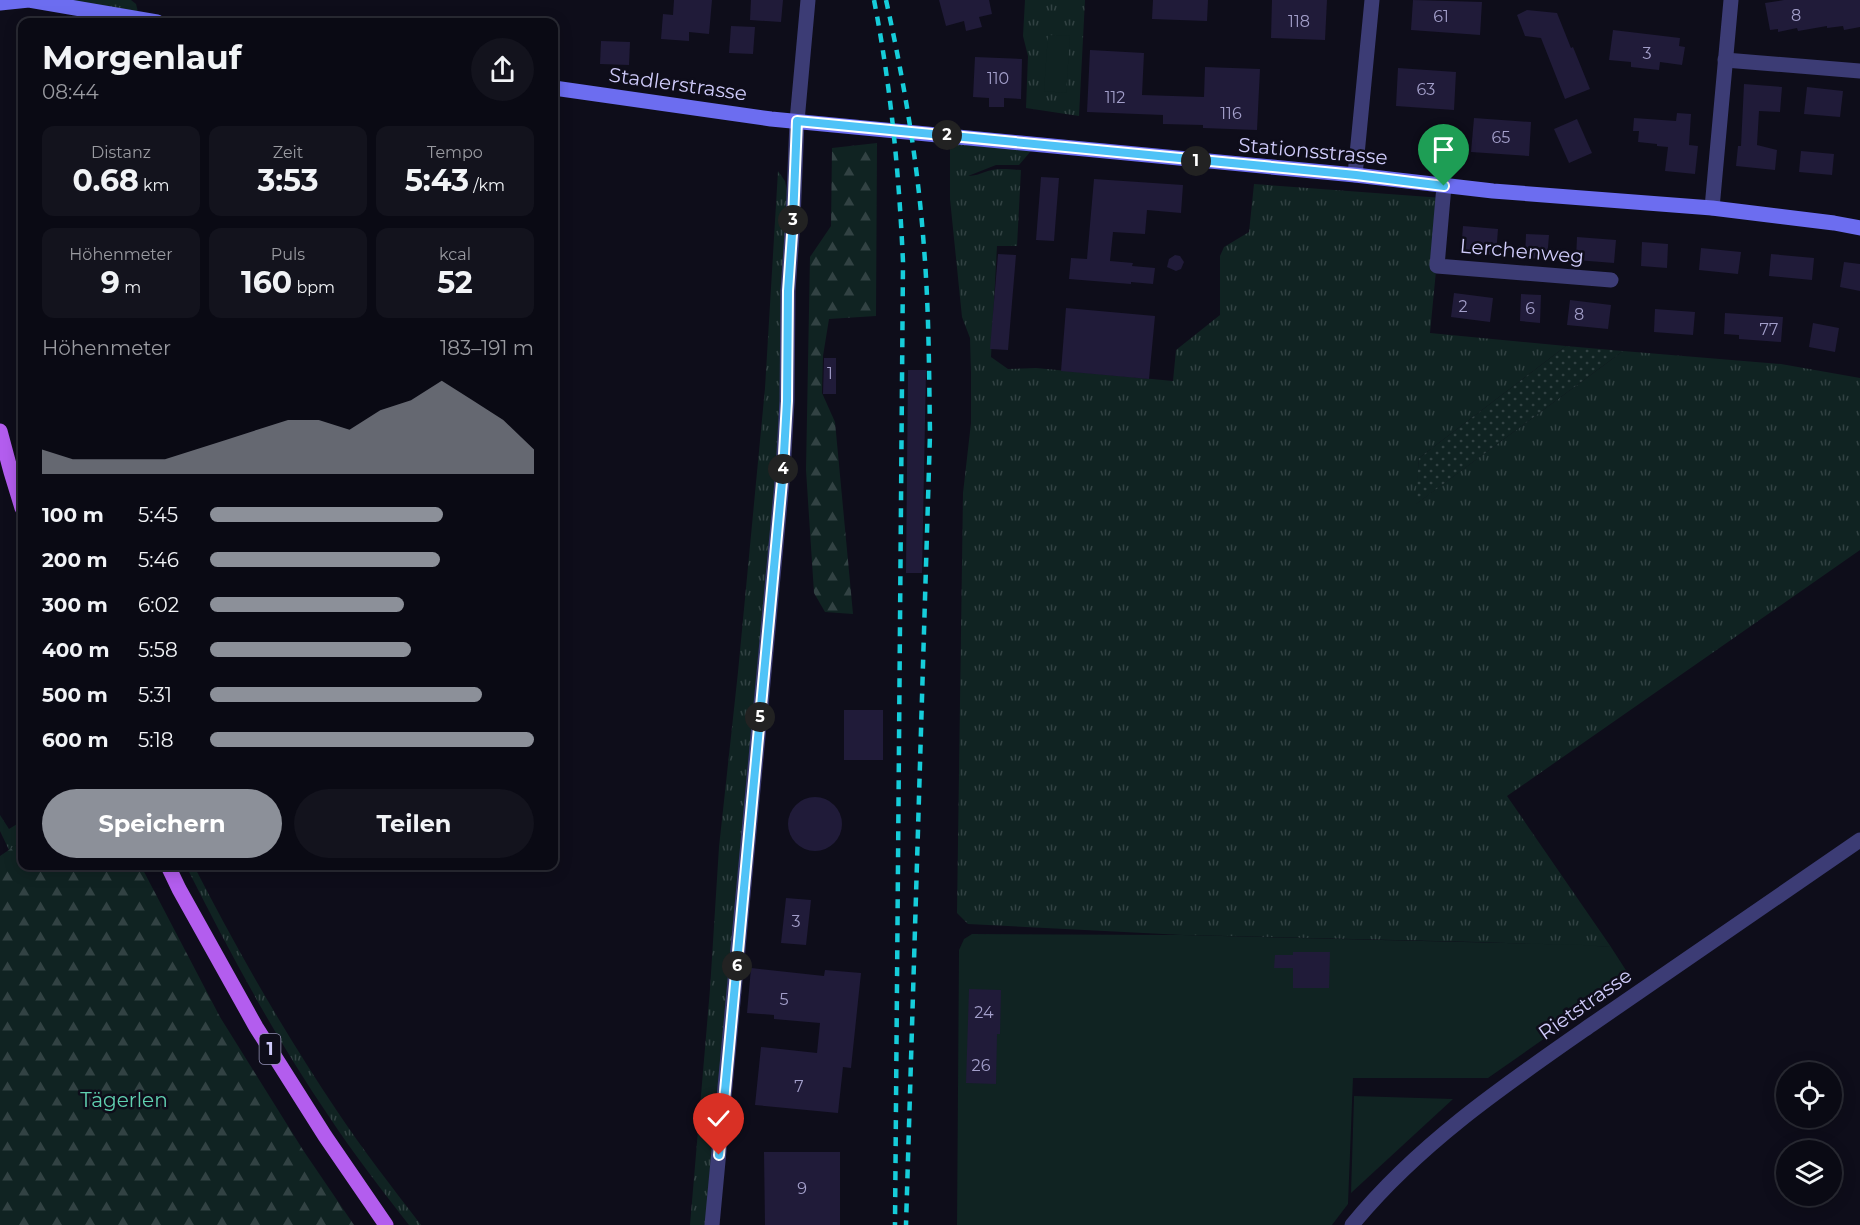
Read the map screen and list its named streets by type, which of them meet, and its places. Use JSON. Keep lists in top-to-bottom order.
{
  "streets": {
    "main road": ["Stadlerstrasse", "Stationsstrasse", "1"],
    "street": ["Lerchenweg", "Rietstrasse"]
  },
  "crossings": [
    ["Stadlerstrasse", "Stationsstrasse"],
    ["Stationsstrasse", "Lerchenweg"]
  ],
  "parks": ["Tägerlen"],
  "house_numbers": [
    "8",
    "61",
    "118",
    "3",
    "110",
    "63",
    "112",
    "116",
    "65",
    "2",
    "6",
    "8",
    "77",
    "1",
    "3",
    "5",
    "24",
    "26",
    "7",
    "9"
  ],
  "page": {
    "heading": ["Morgenlauf", "08:44"],
    "pins": [
      "2",
      "1",
      "3",
      "4",
      "5",
      "6"
    ],
    "stats": [
      ["Distanz", "0.68 km"],
      ["Zeit", "3:53"],
      ["Tempo", "5:43 /km"],
      ["Höhenmeter", "9 m"],
      ["Puls", "160 bpm"],
      ["kcal", "52"]
    ],
    "chart": ["Höhenmeter", "183–191 m"],
    "list": [
      {
        "name": "100 m",
        "note": "5:45"
      },
      {
        "name": "200 m",
        "note": "5:46"
      },
      {
        "name": "300 m",
        "note": "6:02"
      },
      {
        "name": "400 m",
        "note": "5:58"
      },
      {
        "name": "500 m",
        "note": "5:31"
      },
      {
        "name": "600 m",
        "note": "5:18"
      }
    ],
    "buttons": ["Speichern", "Teilen"]
  }
}
